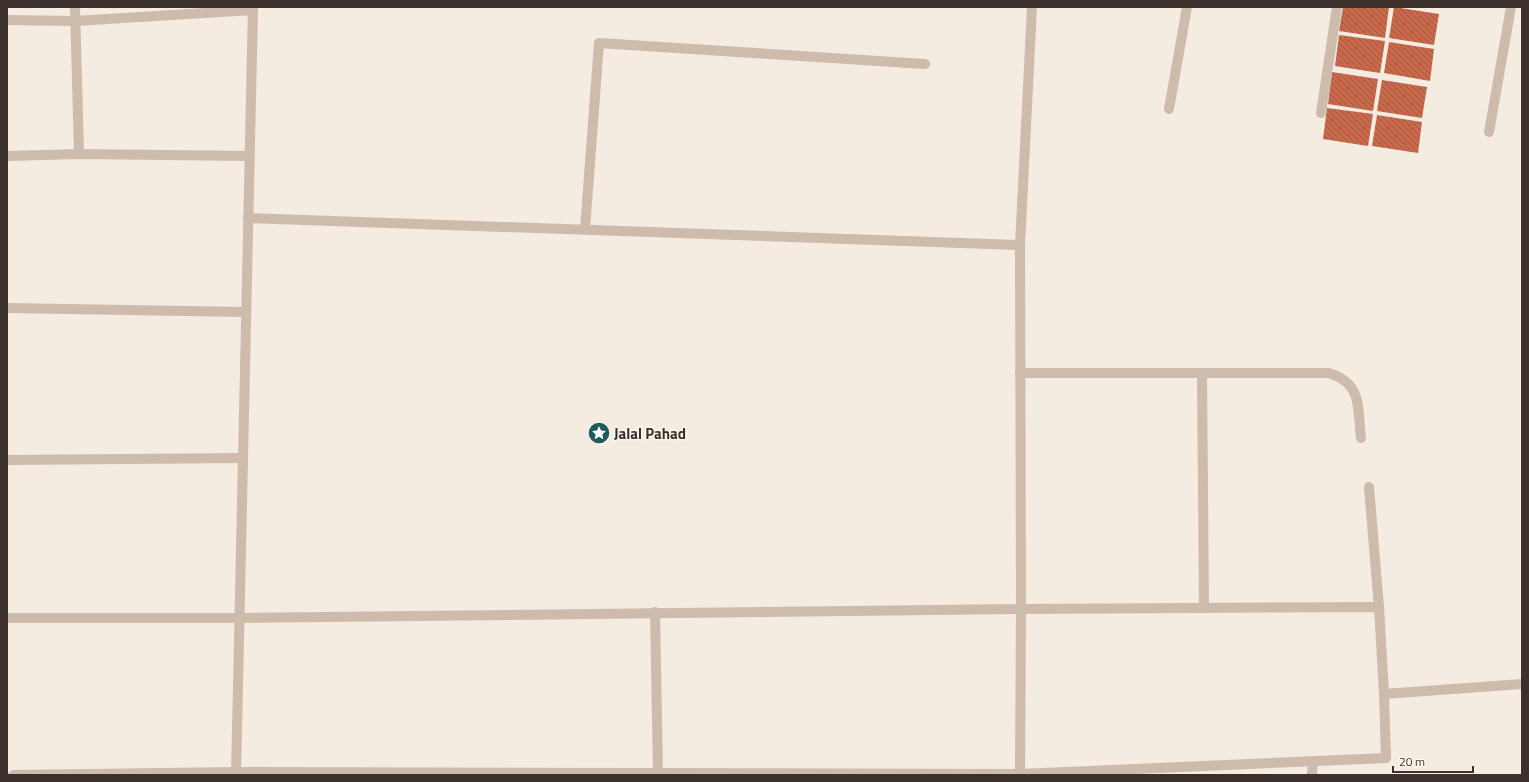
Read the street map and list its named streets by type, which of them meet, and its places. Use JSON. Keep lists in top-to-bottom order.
{
  "places": {
    "place": ["Jalal Pahad"]
  },
  "scale_bar": "20 m"
}
